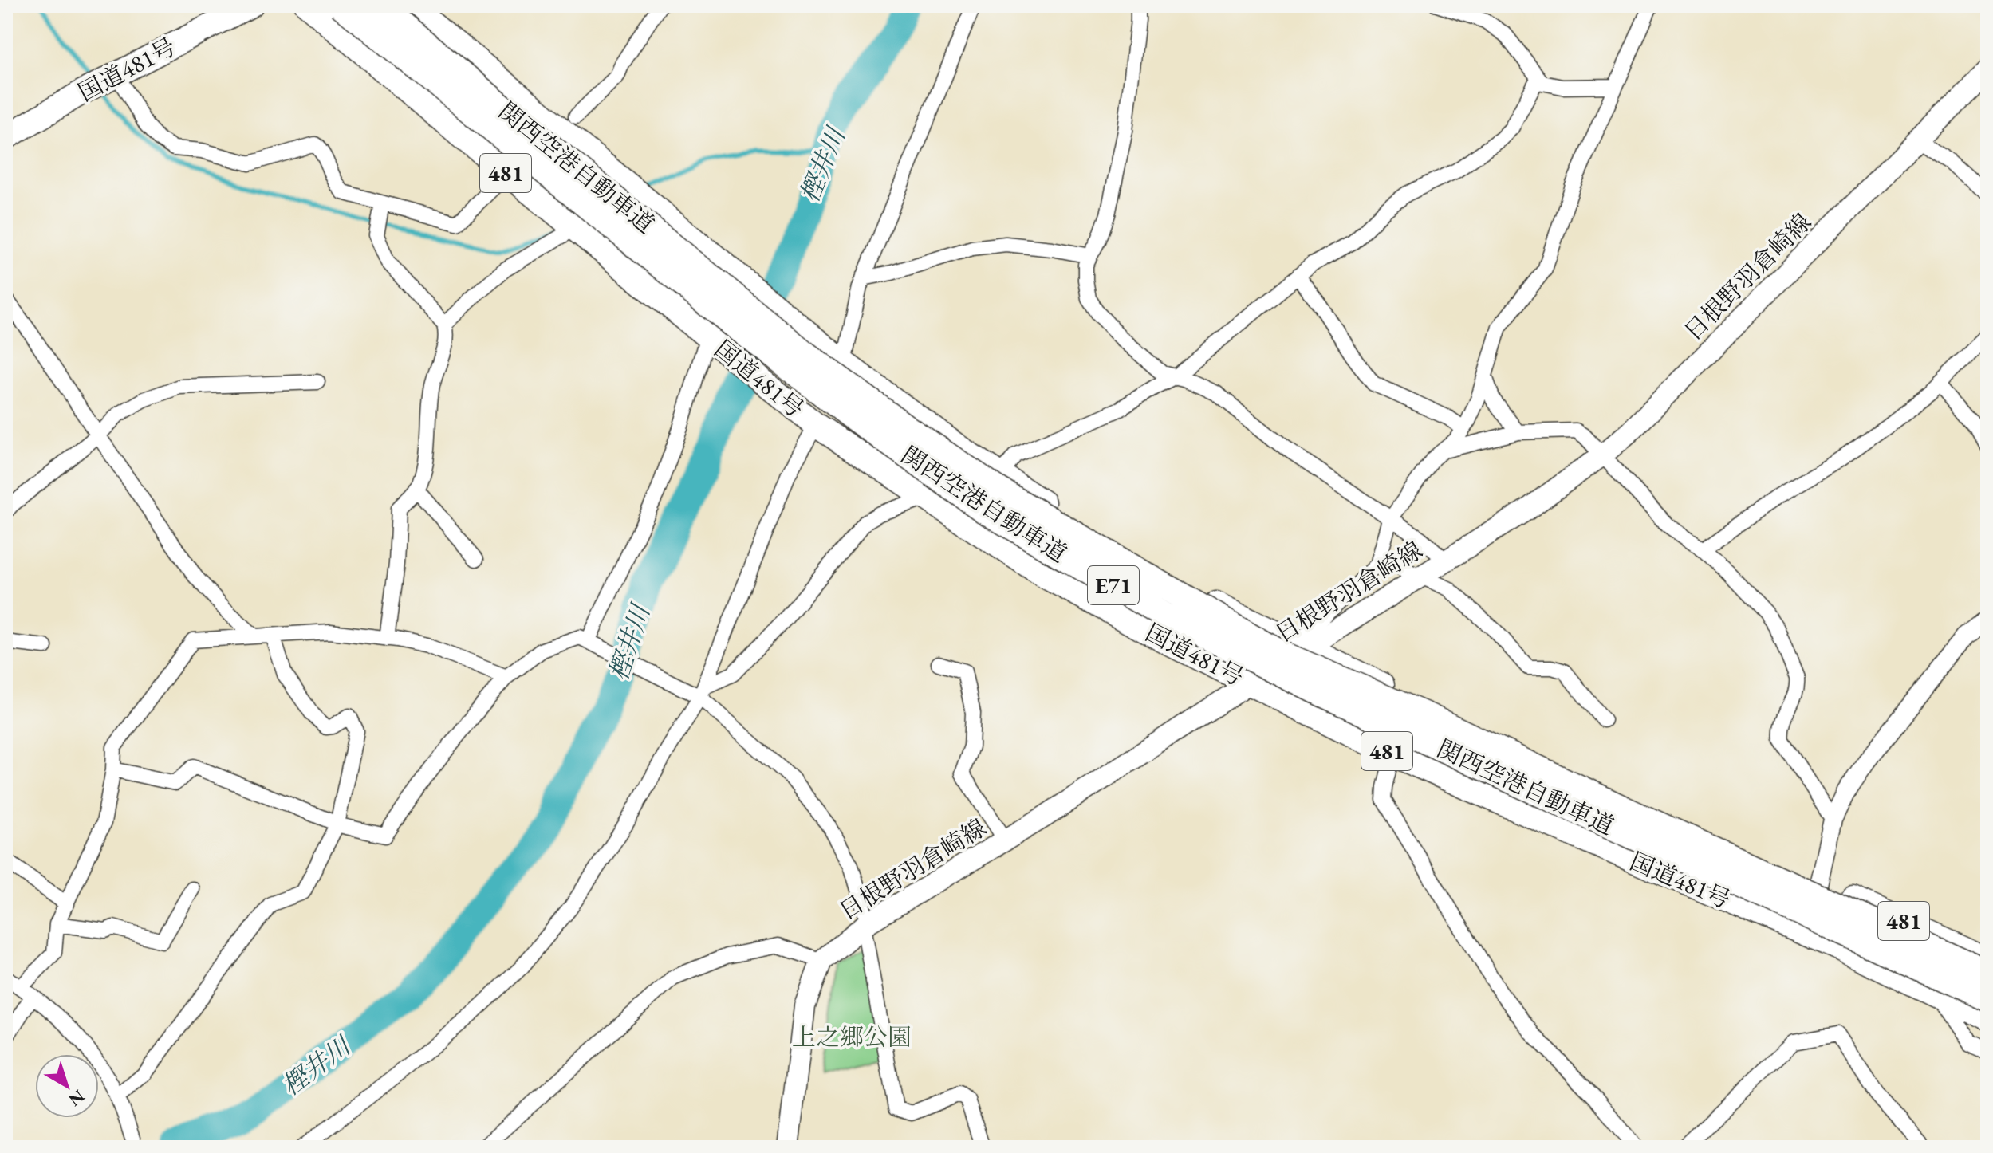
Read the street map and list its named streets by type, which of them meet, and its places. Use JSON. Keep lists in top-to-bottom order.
{
  "streets": {
    "highway": [
      "国道481号",
      "関西空港自動車道",
      "481",
      "E71"
    ],
    "main road": ["日根野羽倉崎線"]
  },
  "crossings": [
    ["国道481号", "日根野羽倉崎線"],
    ["481", "日根野羽倉崎線"]
  ],
  "water": ["樫井川"],
  "parks": ["上之郷公園"],
  "north": "bottom right"
}
